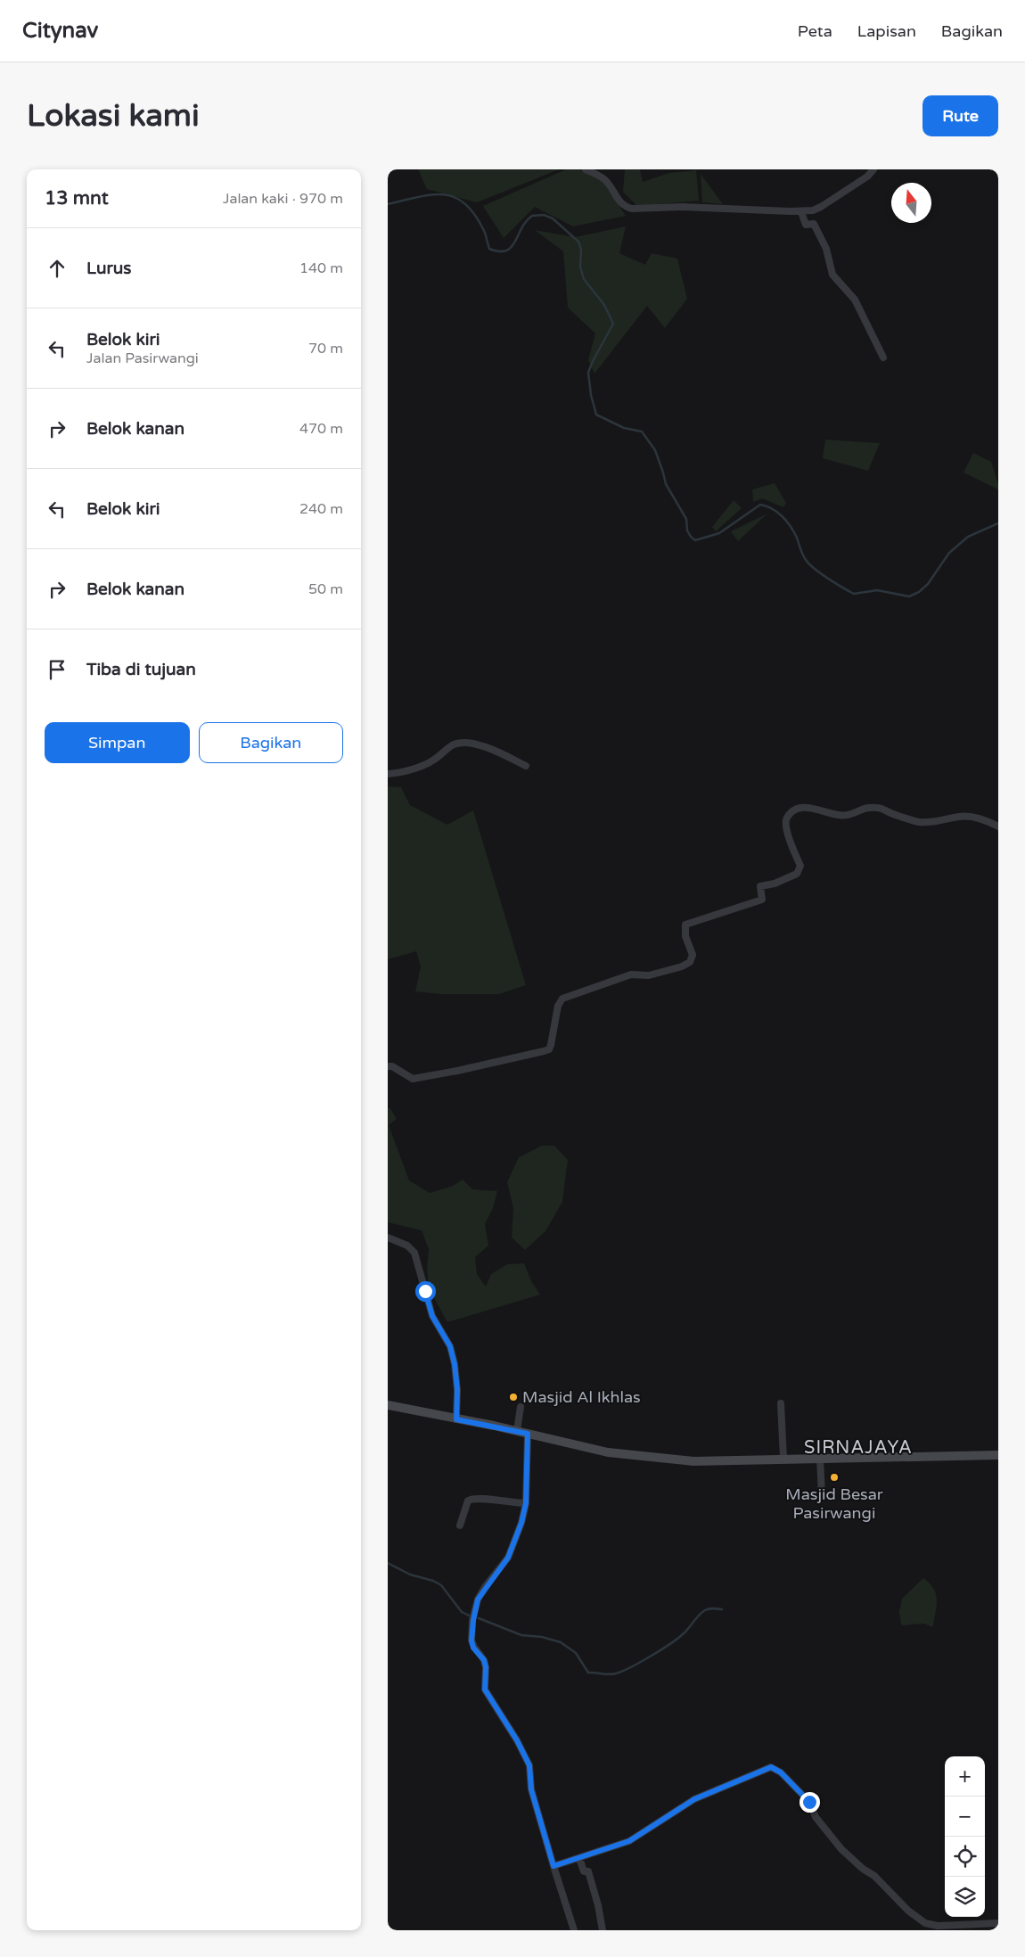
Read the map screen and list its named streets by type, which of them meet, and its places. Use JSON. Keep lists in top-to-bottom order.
{
  "districts": ["SIRNAJAYA"],
  "places": ["Masjid Al Ikhlas", "Masjid Besar Pasirwangi"],
  "north": "top",
  "page": {
    "header": "Citynav",
    "nav": ["Peta", "Lapisan", "Bagikan"],
    "buttons": [
      "Rute",
      ["Simpan", "Bagikan"]
    ],
    "title": "Lokasi kami",
    "heading": ["13 mnt", "Jalan kaki · 970 m"],
    "list": [
      ["Lurus", "140 m"],
      ["Belok kiri", "Jalan Pasirwangi", "70 m"],
      ["Belok kanan", "470 m"],
      ["Belok kiri", "240 m"],
      ["Belok kanan", "50 m"],
      "Tiba di tujuan"
    ],
    "map_buttons": ["+", "−"]
  }
}
